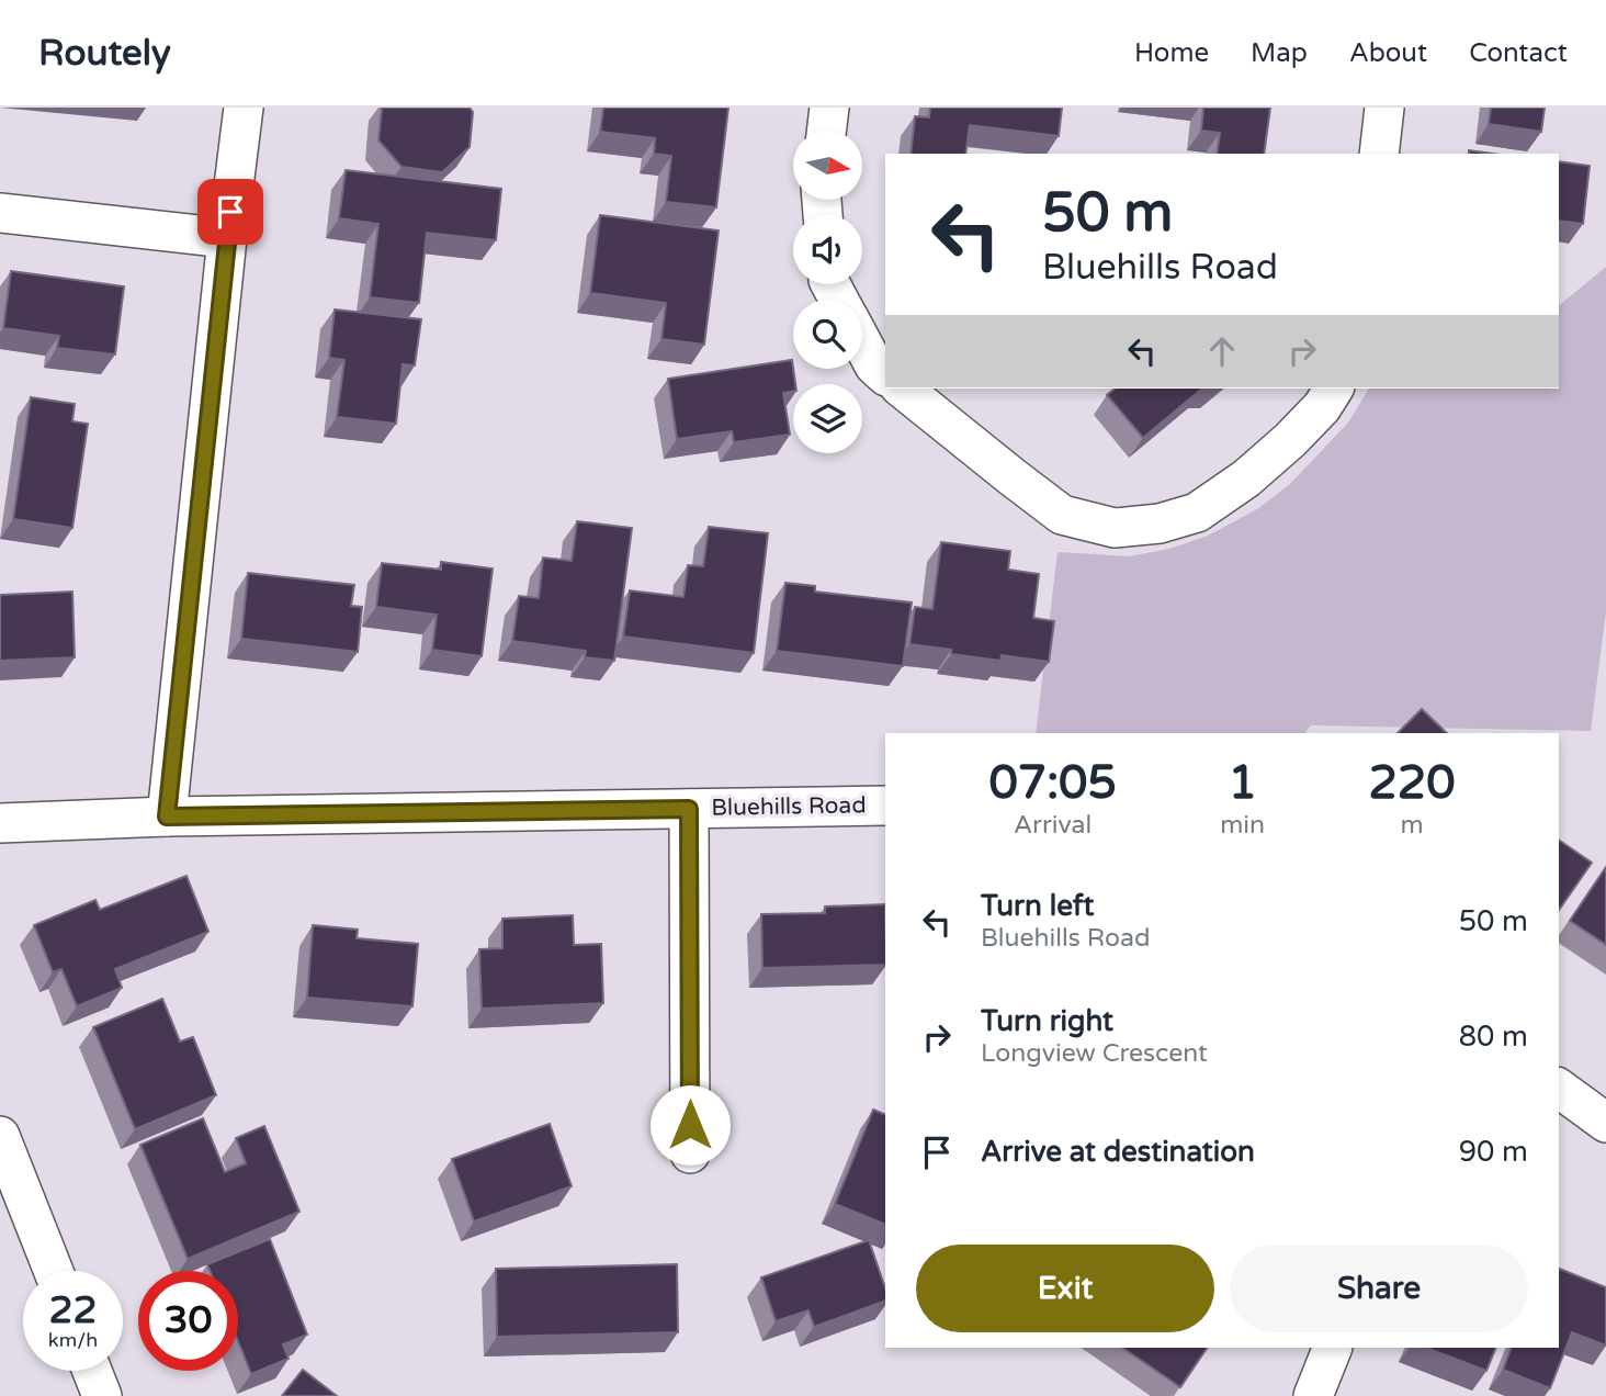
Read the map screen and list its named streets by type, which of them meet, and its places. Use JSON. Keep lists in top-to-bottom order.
{
  "streets": {
    "street": ["Bluehills Road"]
  },
  "north": "right",
  "page": {
    "header": "Routely",
    "nav": [
      "Home",
      "Map",
      "About",
      "Contact"
    ],
    "turn": ["50 m", "Bluehills Road"],
    "eta": [
      "07:05",
      "Arrival",
      "1",
      "min",
      "220",
      "m"
    ],
    "list": [
      {
        "name": "Turn left",
        "note": "Bluehills Road",
        "value": "50 m"
      },
      {
        "name": "Turn right",
        "note": "Longview Crescent",
        "value": "80 m"
      },
      {
        "name": "Arrive at destination",
        "value": "90 m"
      }
    ],
    "buttons": ["Exit", "Share"],
    "speed": "22 km/h",
    "limit": "30"
  }
}
